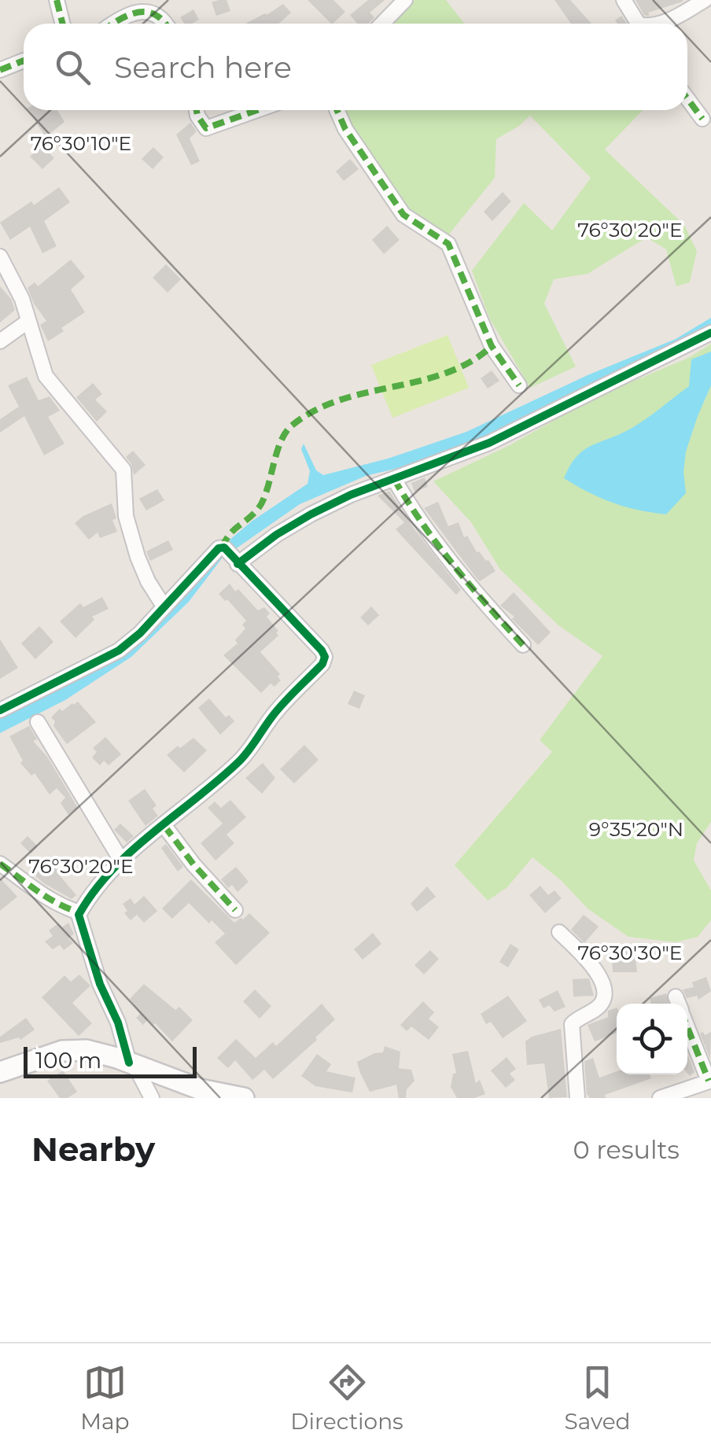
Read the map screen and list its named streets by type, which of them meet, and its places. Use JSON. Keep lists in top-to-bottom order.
{
  "scale_bar": "100 m",
  "page": {
    "search": "Search here",
    "scale": "100 m",
    "heading": ["Nearby", "0 results"],
    "nav": ["Map", "Directions", "Saved"]
  },
  "coordinates": [
    "76°30'10\"E",
    "76°30'20\"E",
    "9°35'20\"N",
    "76°30'30\"E"
  ]
}
